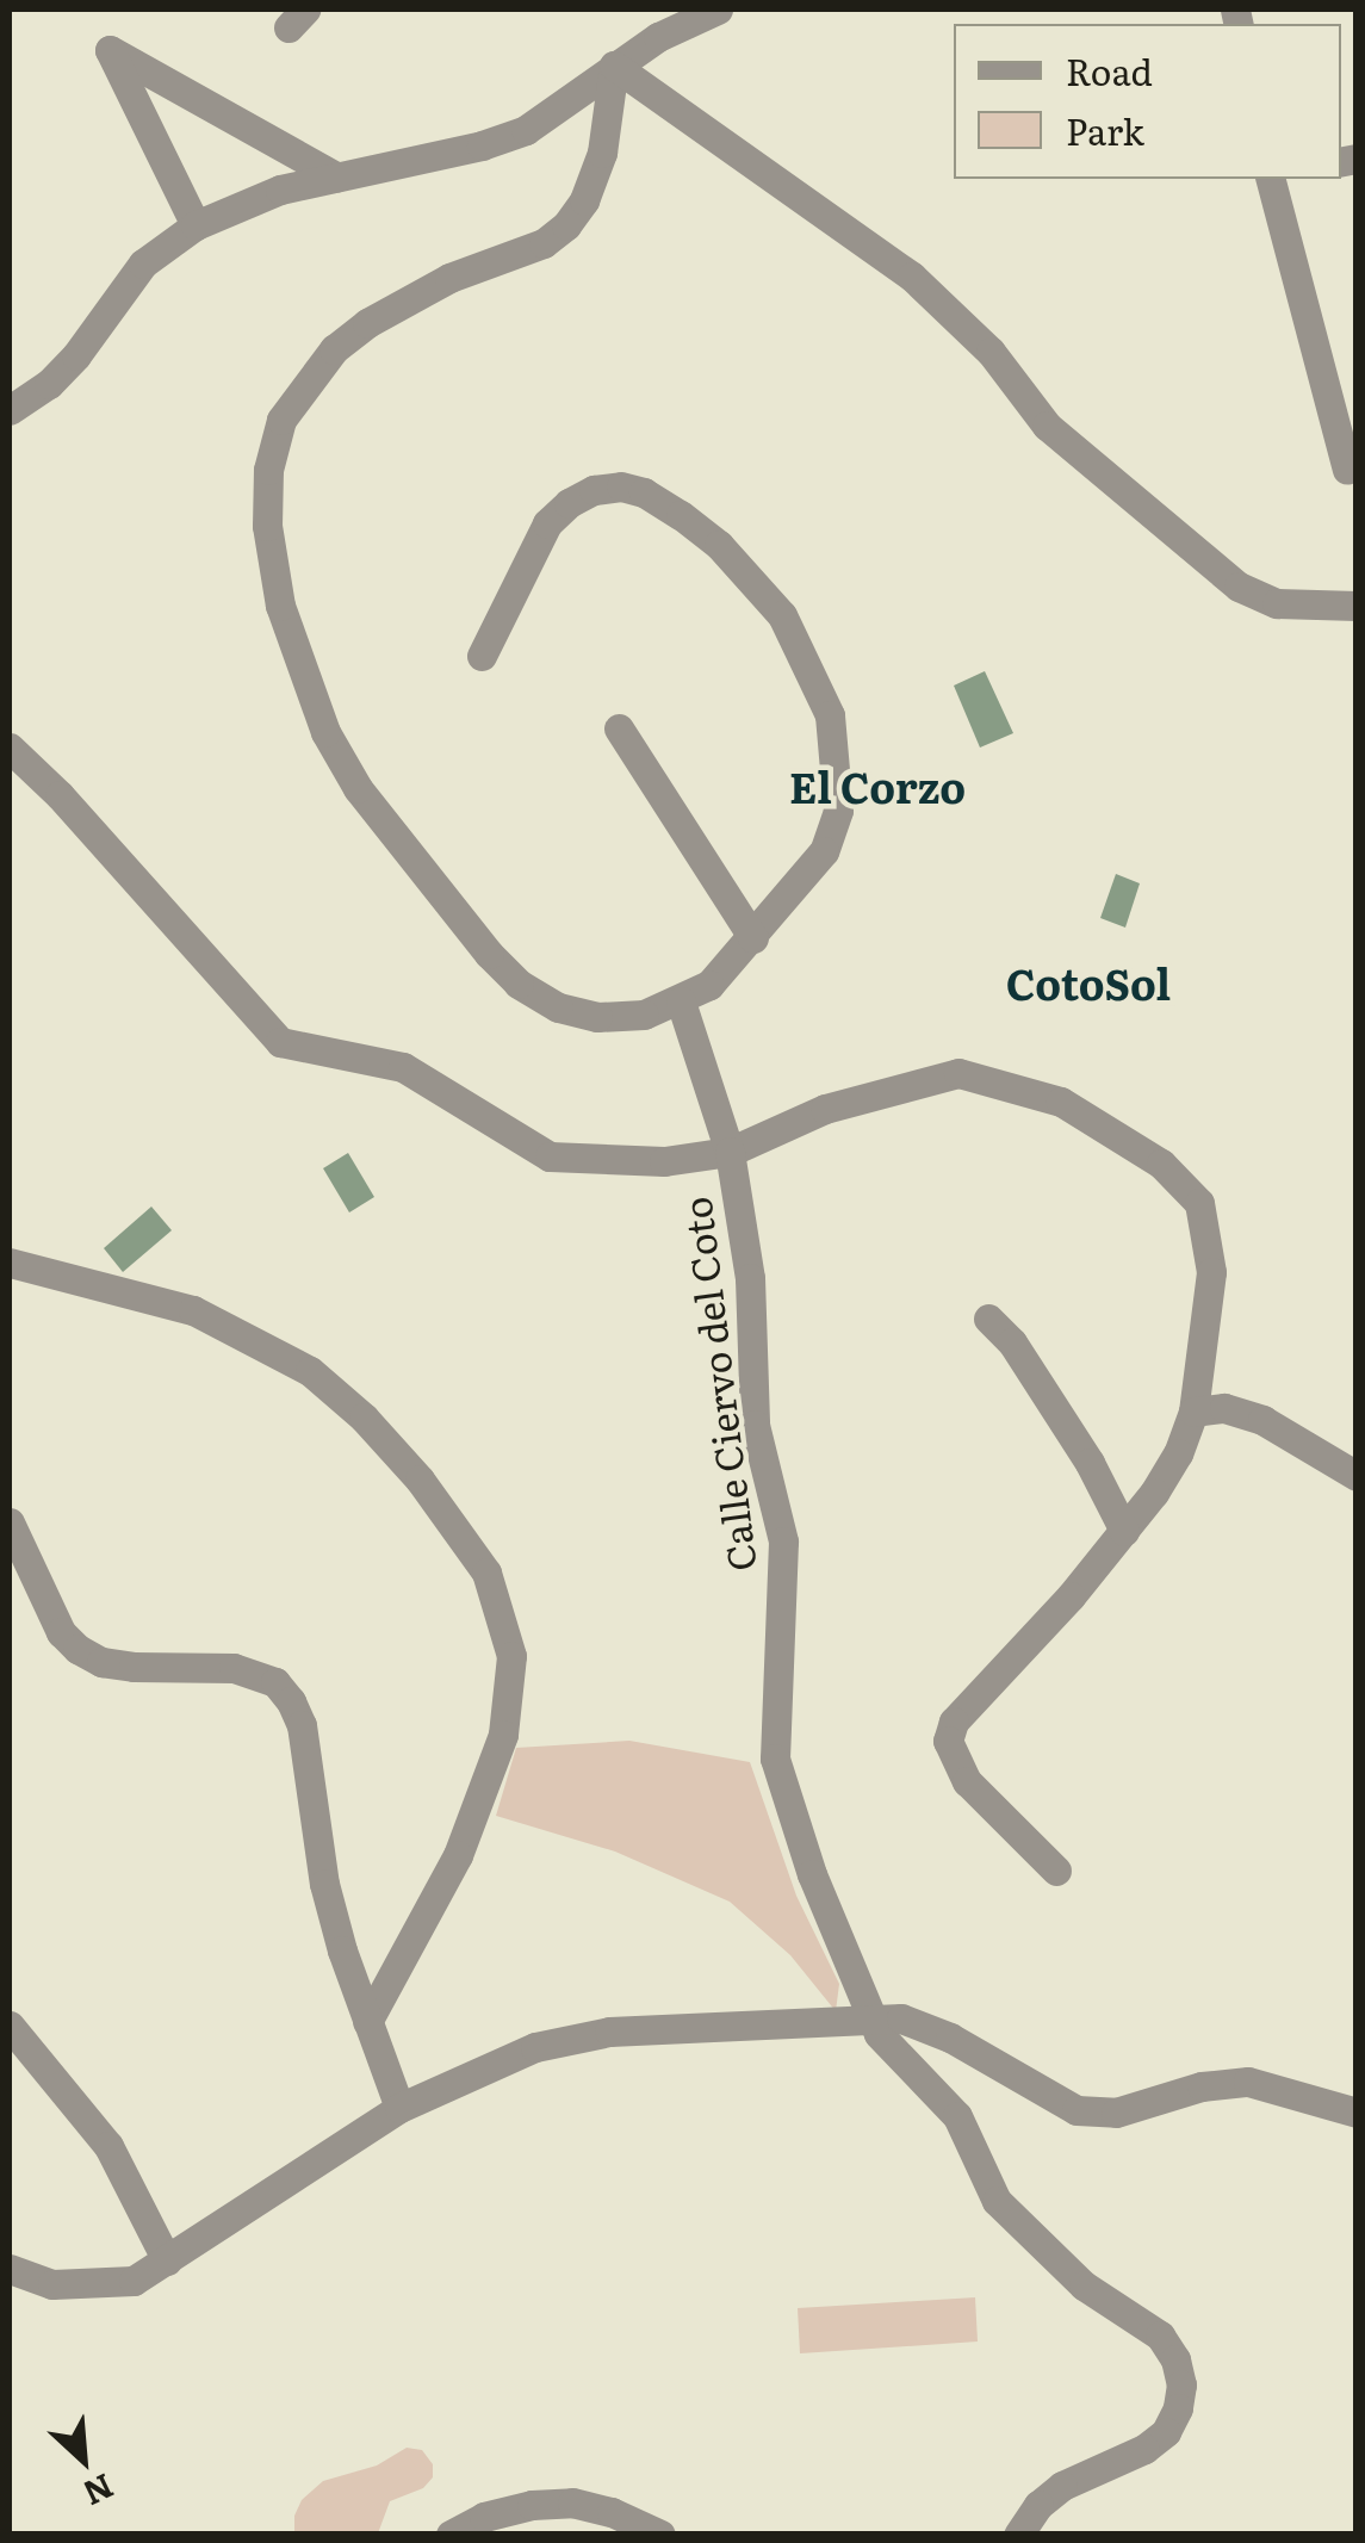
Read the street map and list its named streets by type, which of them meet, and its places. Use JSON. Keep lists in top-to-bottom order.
{
  "streets": {
    "street": ["Calle Ciervo del Coto"]
  },
  "districts": ["El Corzo", "CotoSol"],
  "legend": ["Road", "Park"],
  "north": "bottom right"
}
